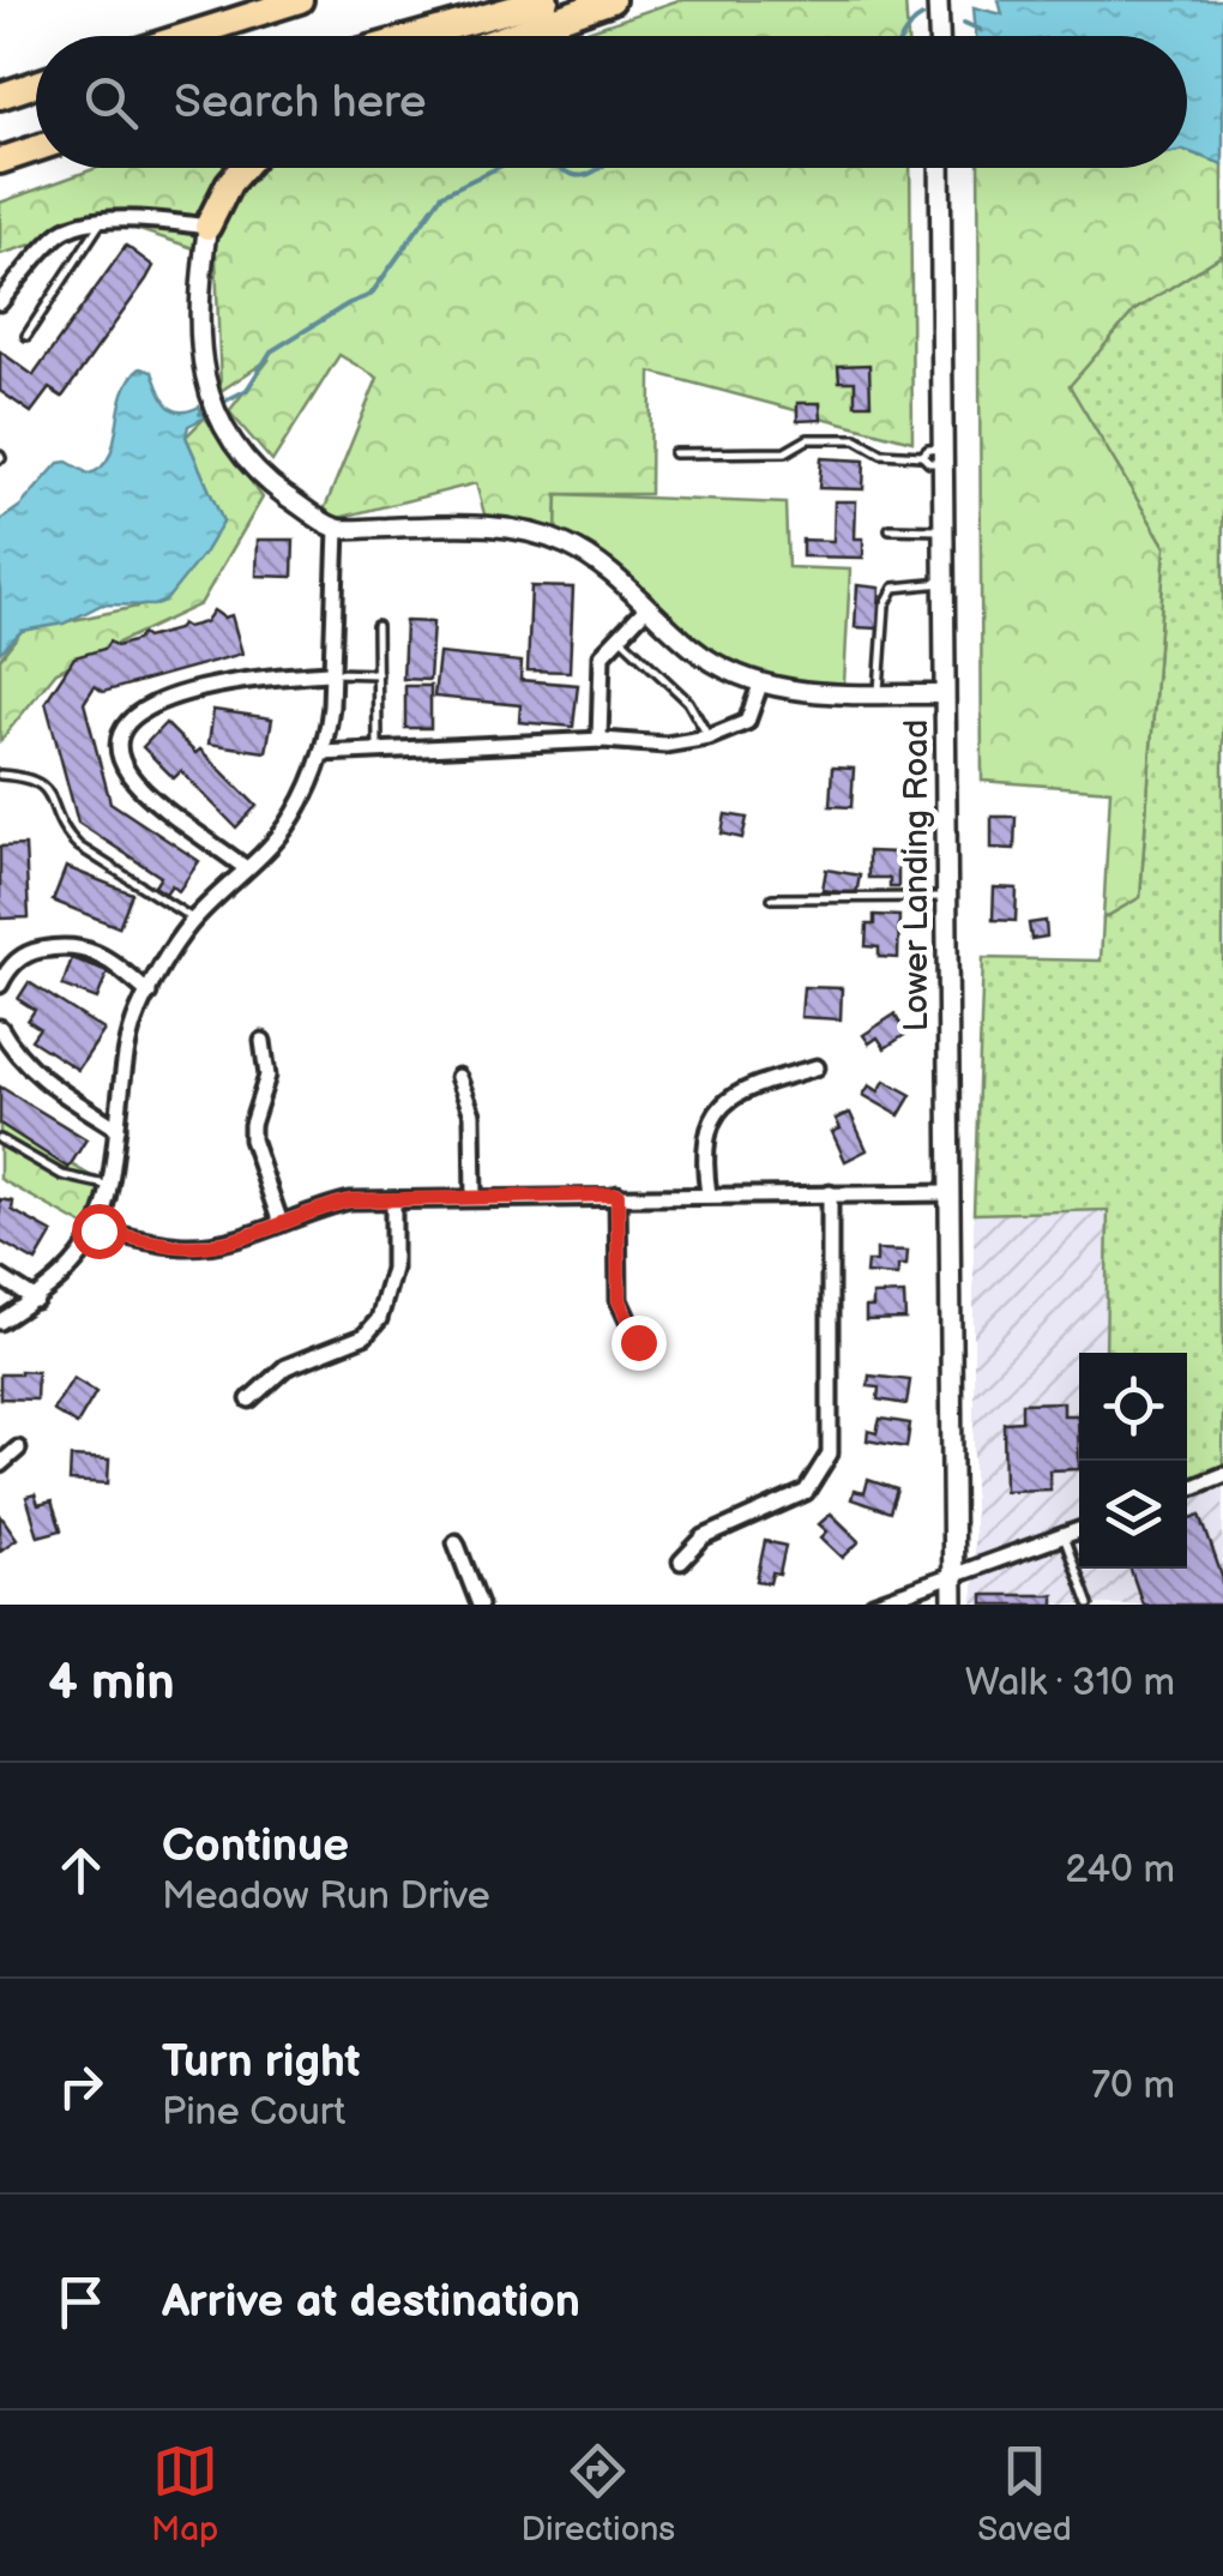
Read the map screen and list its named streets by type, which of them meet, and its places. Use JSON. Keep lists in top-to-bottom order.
{
  "streets": {
    "main road": ["Lower Landing Road"]
  },
  "page": {
    "search": "Search here",
    "heading": ["4 min", "Walk · 310 m"],
    "list": [
      ["Continue", "Meadow Run Drive", "240 m"],
      ["Turn right", "Pine Court", "70 m"],
      "Arrive at destination"
    ],
    "nav": ["Map", "Directions", "Saved"]
  }
}
